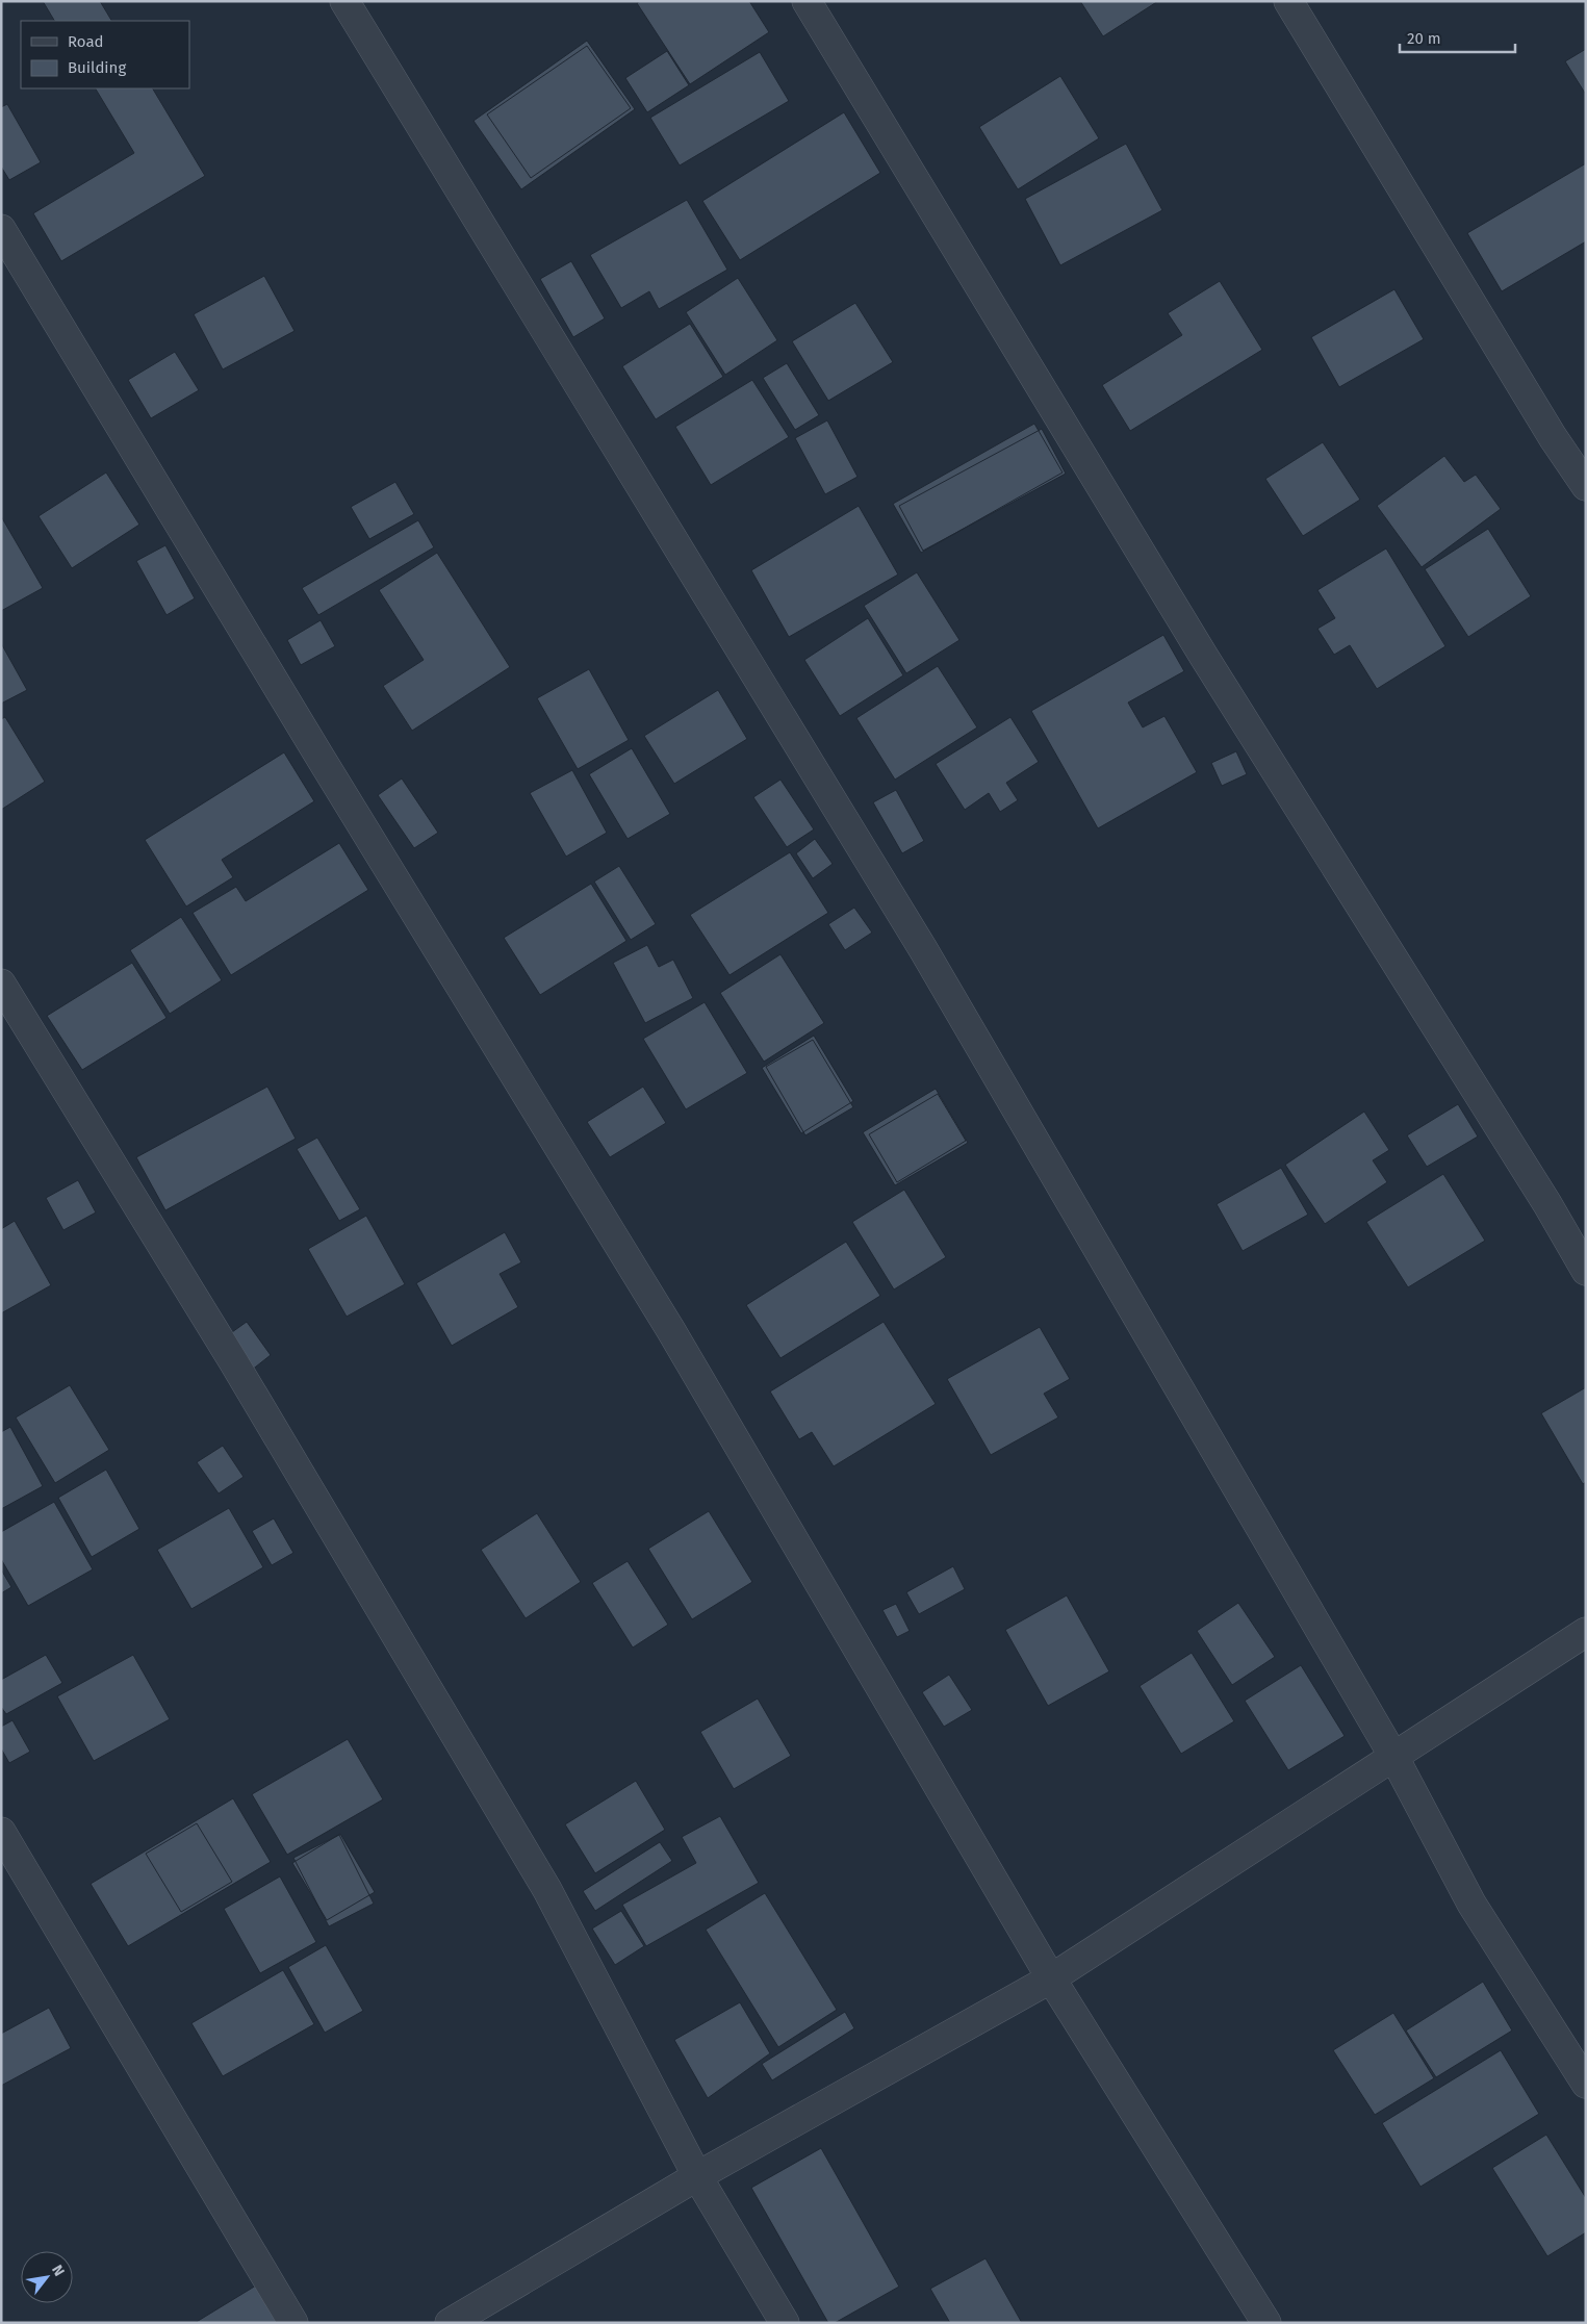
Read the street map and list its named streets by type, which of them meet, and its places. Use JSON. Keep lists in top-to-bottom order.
{
  "legend": ["Road", "Building"],
  "scale_bar": "20 m",
  "north": "top right"
}
